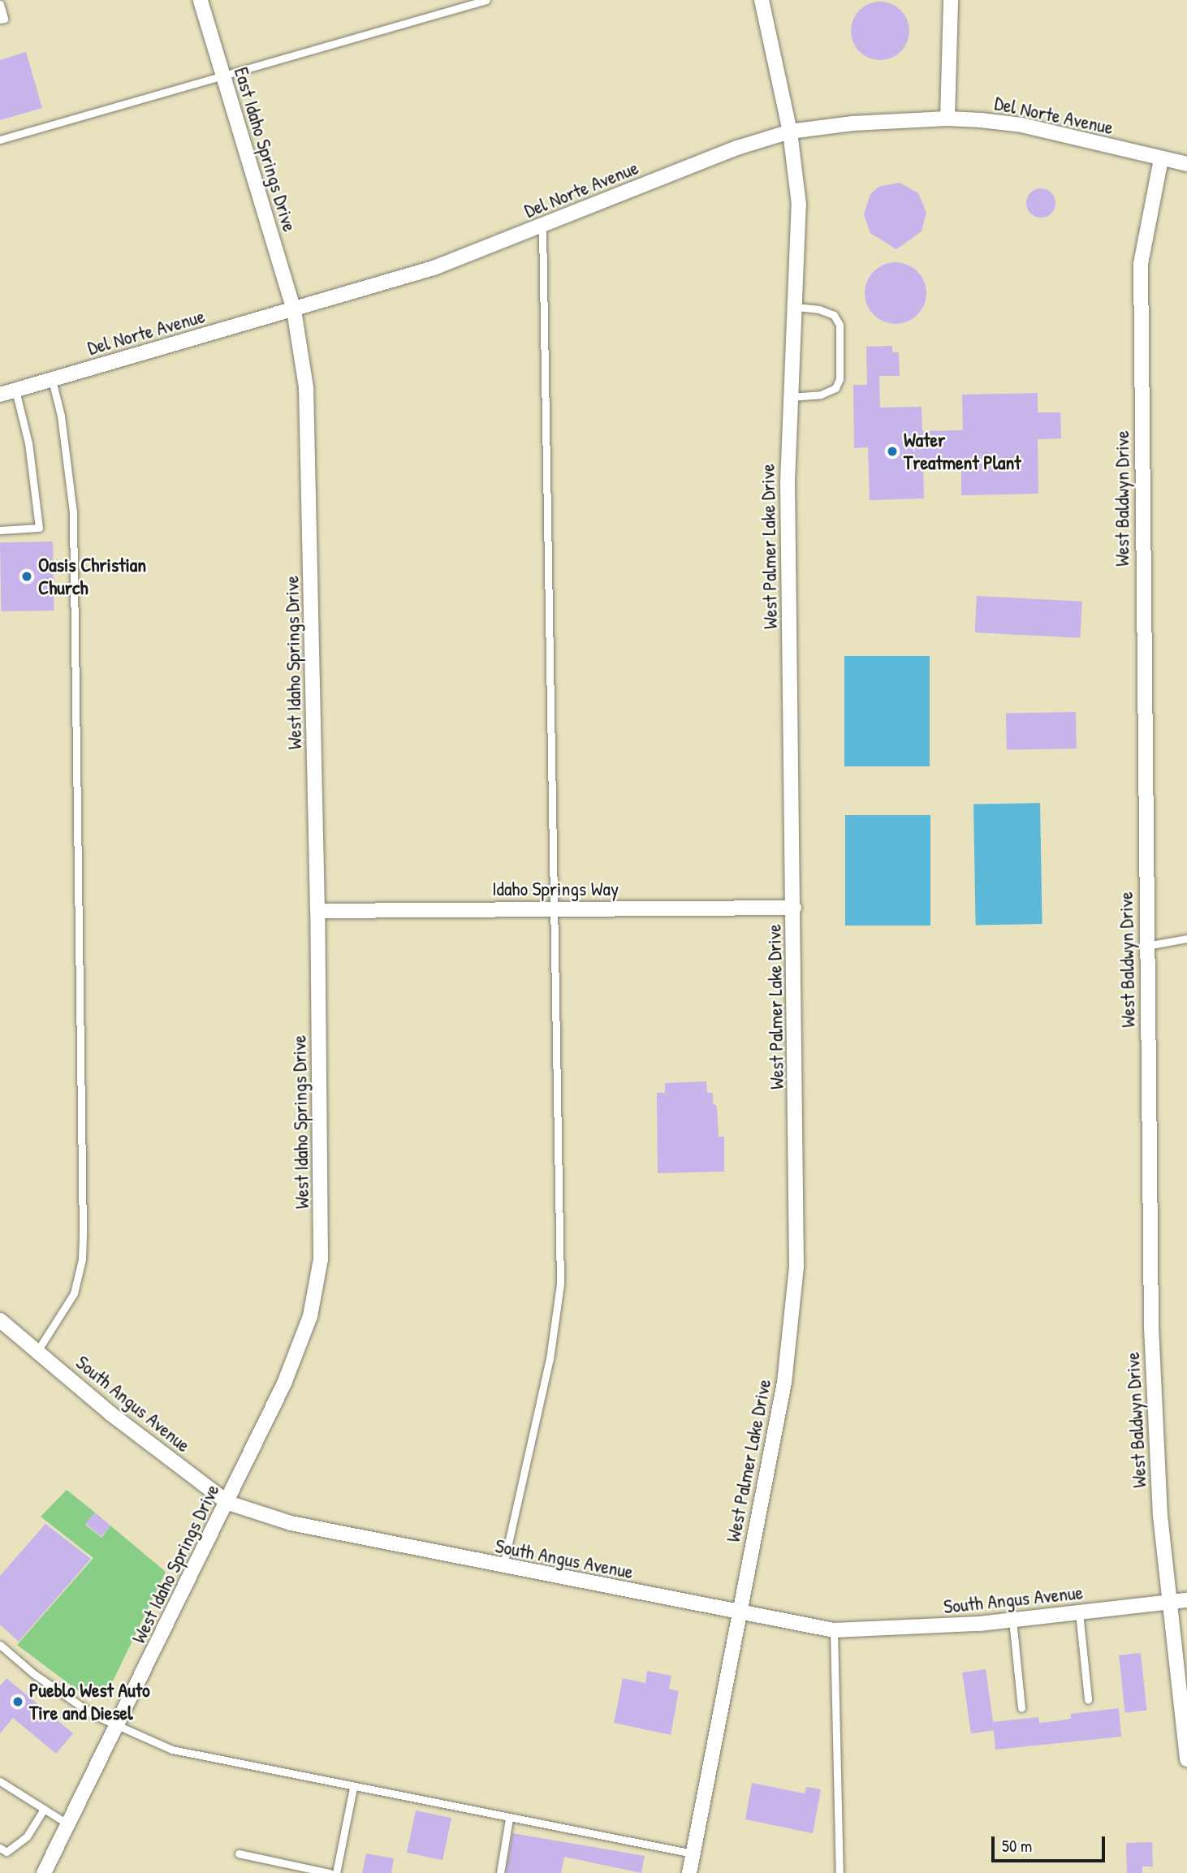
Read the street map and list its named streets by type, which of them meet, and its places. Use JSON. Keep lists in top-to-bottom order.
{
  "streets": {
    "street": [
      "Del Norte Avenue",
      "East Idaho Springs Drive",
      "West Baldwyn Drive",
      "West Palmer Lake Drive",
      "West Idaho Springs Drive",
      "Idaho Springs Way",
      "South Angus Avenue"
    ]
  },
  "crossings": [
    ["Del Norte Avenue", "East Idaho Springs Drive"],
    ["Del Norte Avenue", "West Baldwyn Drive"],
    ["Del Norte Avenue", "West Palmer Lake Drive"],
    ["Del Norte Avenue", "West Idaho Springs Drive"],
    ["East Idaho Springs Drive", "West Idaho Springs Drive"],
    ["West Baldwyn Drive", "South Angus Avenue"],
    ["West Palmer Lake Drive", "Idaho Springs Way"],
    ["West Palmer Lake Drive", "South Angus Avenue"],
    ["West Idaho Springs Drive", "Idaho Springs Way"],
    ["West Idaho Springs Drive", "South Angus Avenue"]
  ],
  "places": ["Water Treatment Plant", "Oasis Christian Church", "Pueblo West Auto Tire and Diesel"],
  "scale_bar": "50 m"
}
